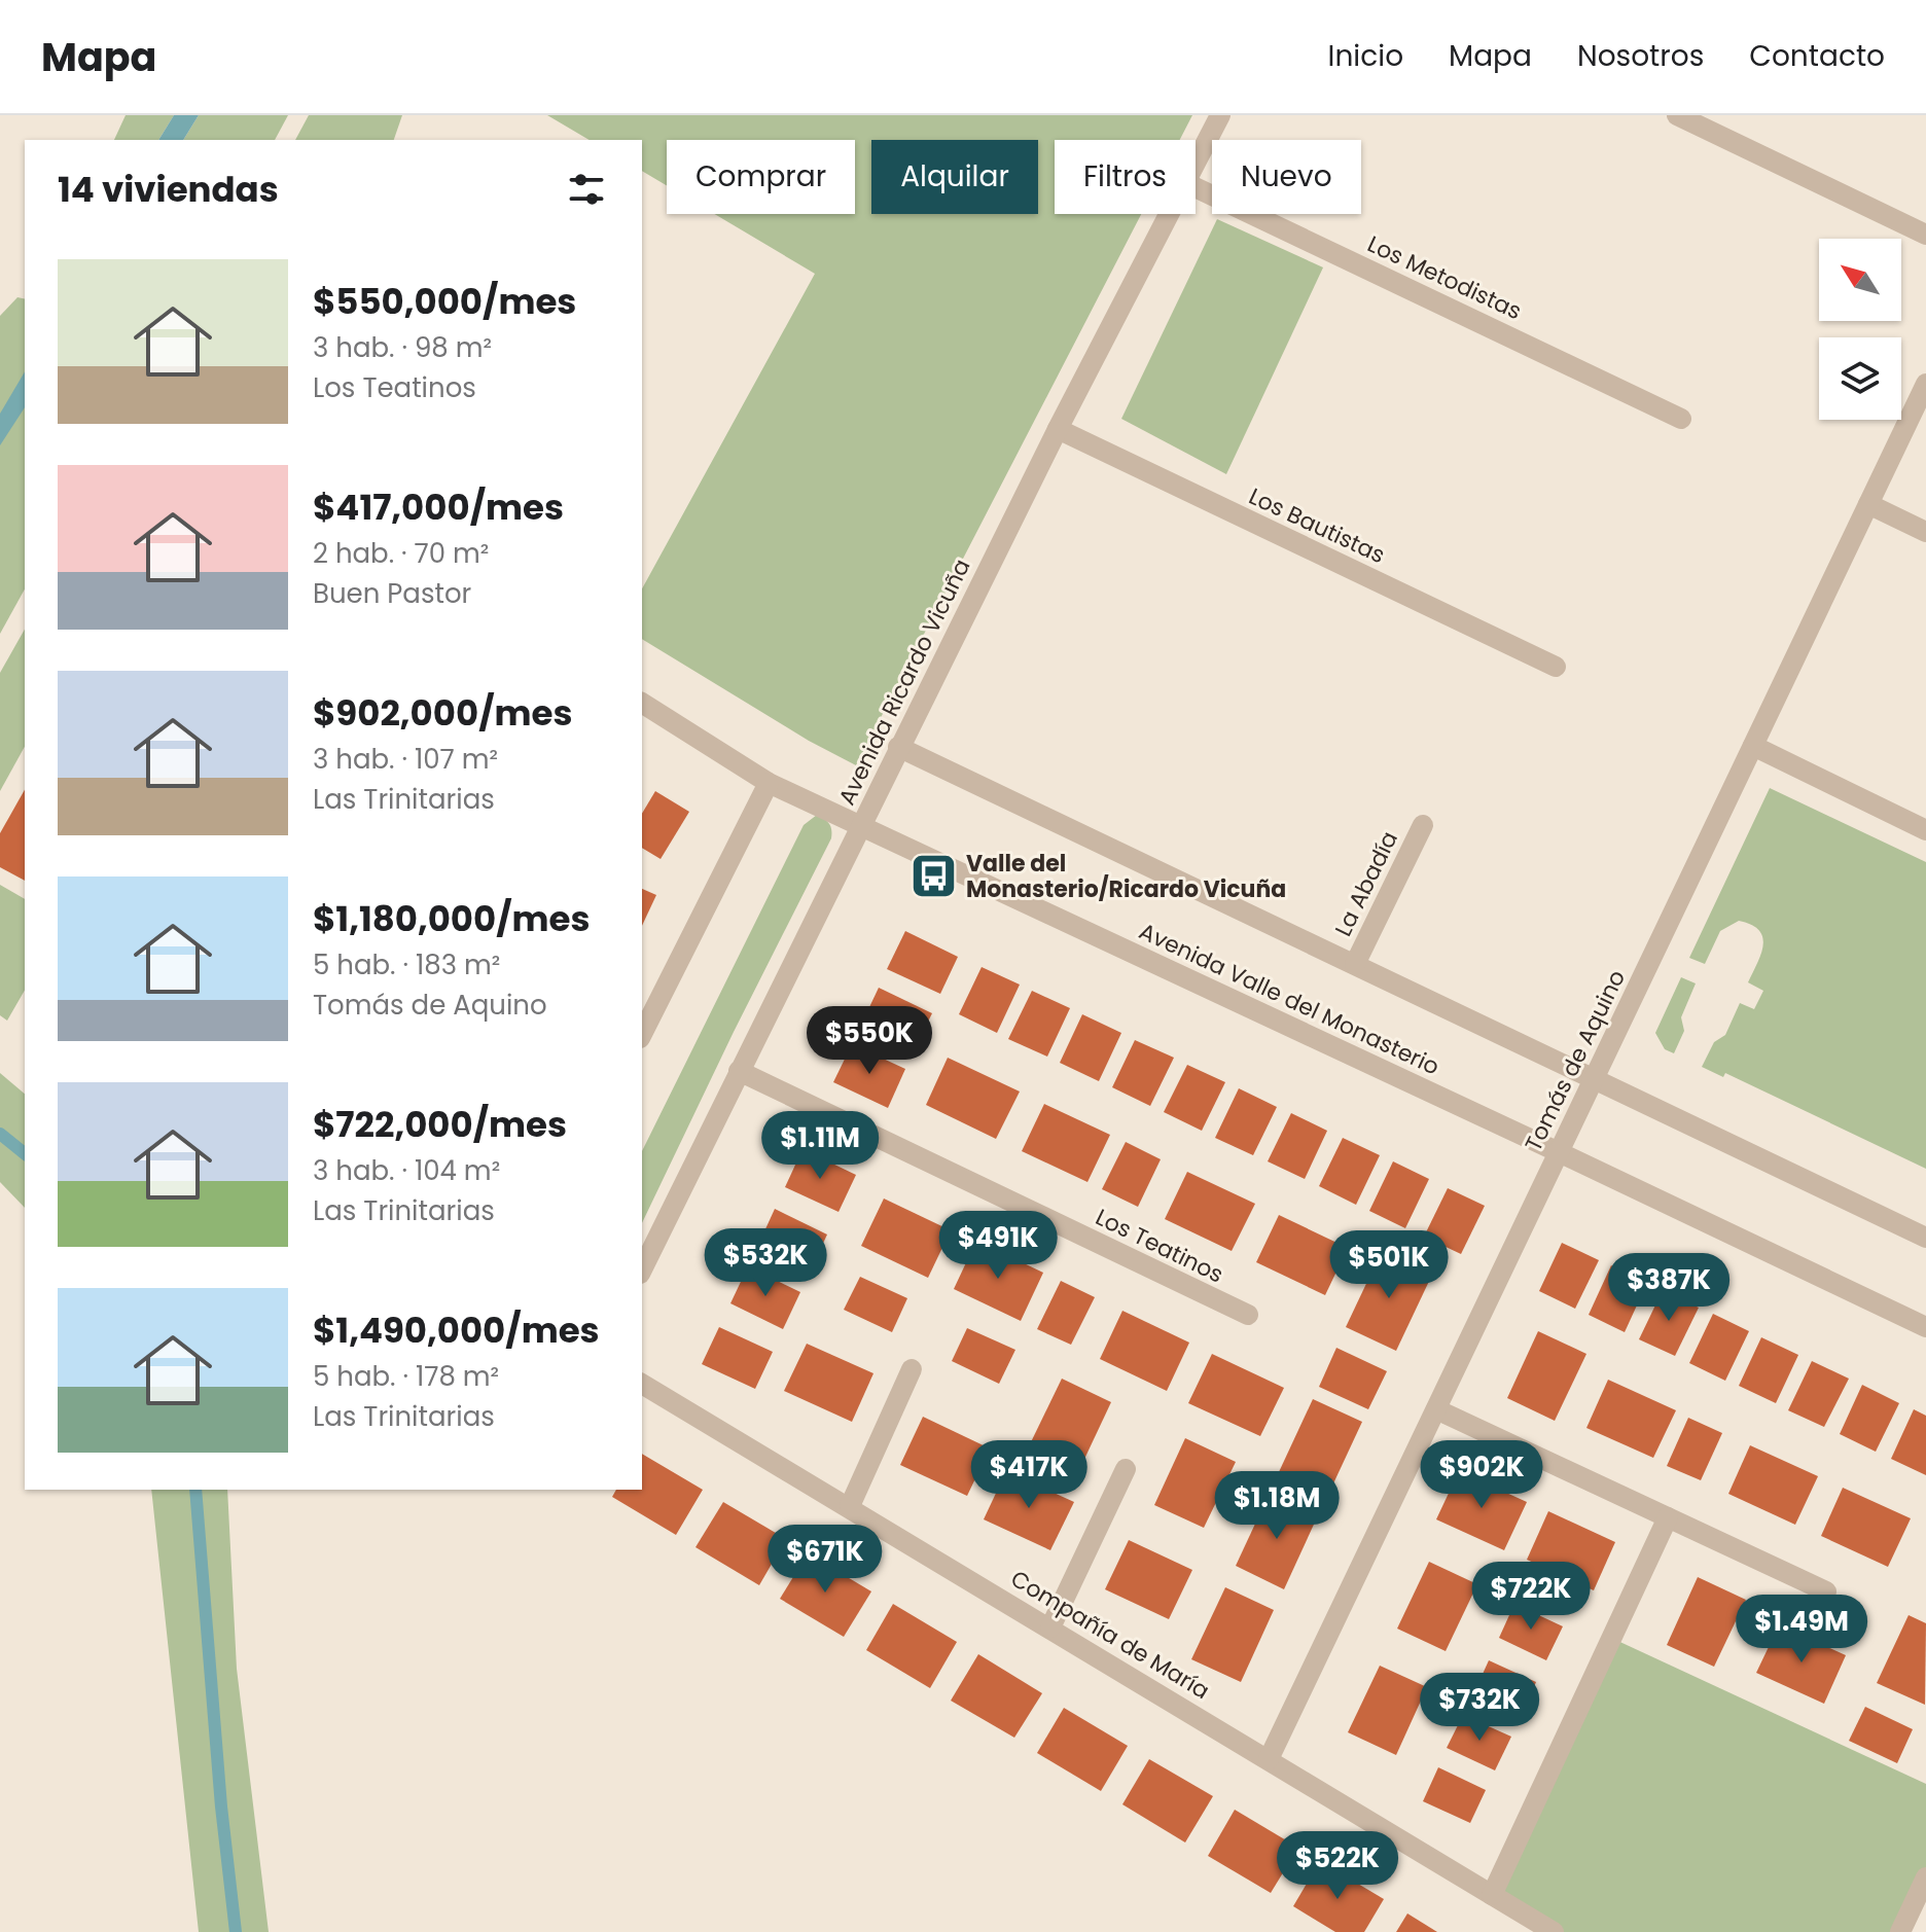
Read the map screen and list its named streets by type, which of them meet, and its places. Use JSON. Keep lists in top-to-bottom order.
{
  "streets": {
    "street": [
      "Los Metodistas",
      "Los Bautistas",
      "Avenida Ricardo Vicuña",
      "La Abadía",
      "Avenida Valle del Monasterio",
      "Tomás de Aquino",
      "Los Teatinos",
      "Compañía de María"
    ]
  },
  "crossings": [
    ["Los Bautistas", "Avenida Ricardo Vicuña"],
    ["Avenida Ricardo Vicuña", "Avenida Valle del Monasterio"],
    ["Avenida Ricardo Vicuña", "Los Teatinos"],
    ["Avenida Valle del Monasterio", "Tomás de Aquino"],
    ["Tomás de Aquino", "Compañía de María"]
  ],
  "places": {
    "bus stop": ["Valle del Monasterio/Ricardo Vicuña"]
  },
  "north": "top left",
  "page": {
    "header": "Mapa",
    "nav": [
      "Inicio",
      "Mapa",
      "Nosotros",
      "Contacto"
    ],
    "chip": [
      "Comprar",
      "Alquilar",
      "Filtros",
      "Nuevo"
    ],
    "heading": "14 viviendas",
    "list": [
      {
        "name": "$550,000/mes",
        "note": "3 hab. · 98 m² · Los Teatinos"
      },
      {
        "name": "$417,000/mes",
        "note": "2 hab. · 70 m² · Buen Pastor"
      },
      {
        "name": "$902,000/mes",
        "note": "3 hab. · 107 m² · Las Trinitarias"
      },
      {
        "name": "$1,180,000/mes",
        "note": "5 hab. · 183 m² · Tomás de Aquino"
      },
      {
        "name": "$722,000/mes",
        "note": "3 hab. · 104 m² · Las Trinitarias"
      },
      {
        "name": "$1,490,000/mes",
        "note": "5 hab. · 178 m² · Las Trinitarias"
      }
    ],
    "price": [
      "$550K",
      "$1.11M",
      "$491K",
      "$532K",
      "$501K",
      "$387K",
      "$417K",
      "$902K",
      "$1.18M",
      "$671K",
      "$722K",
      "$1.49M",
      "$732K",
      "$522K"
    ]
  }
}
